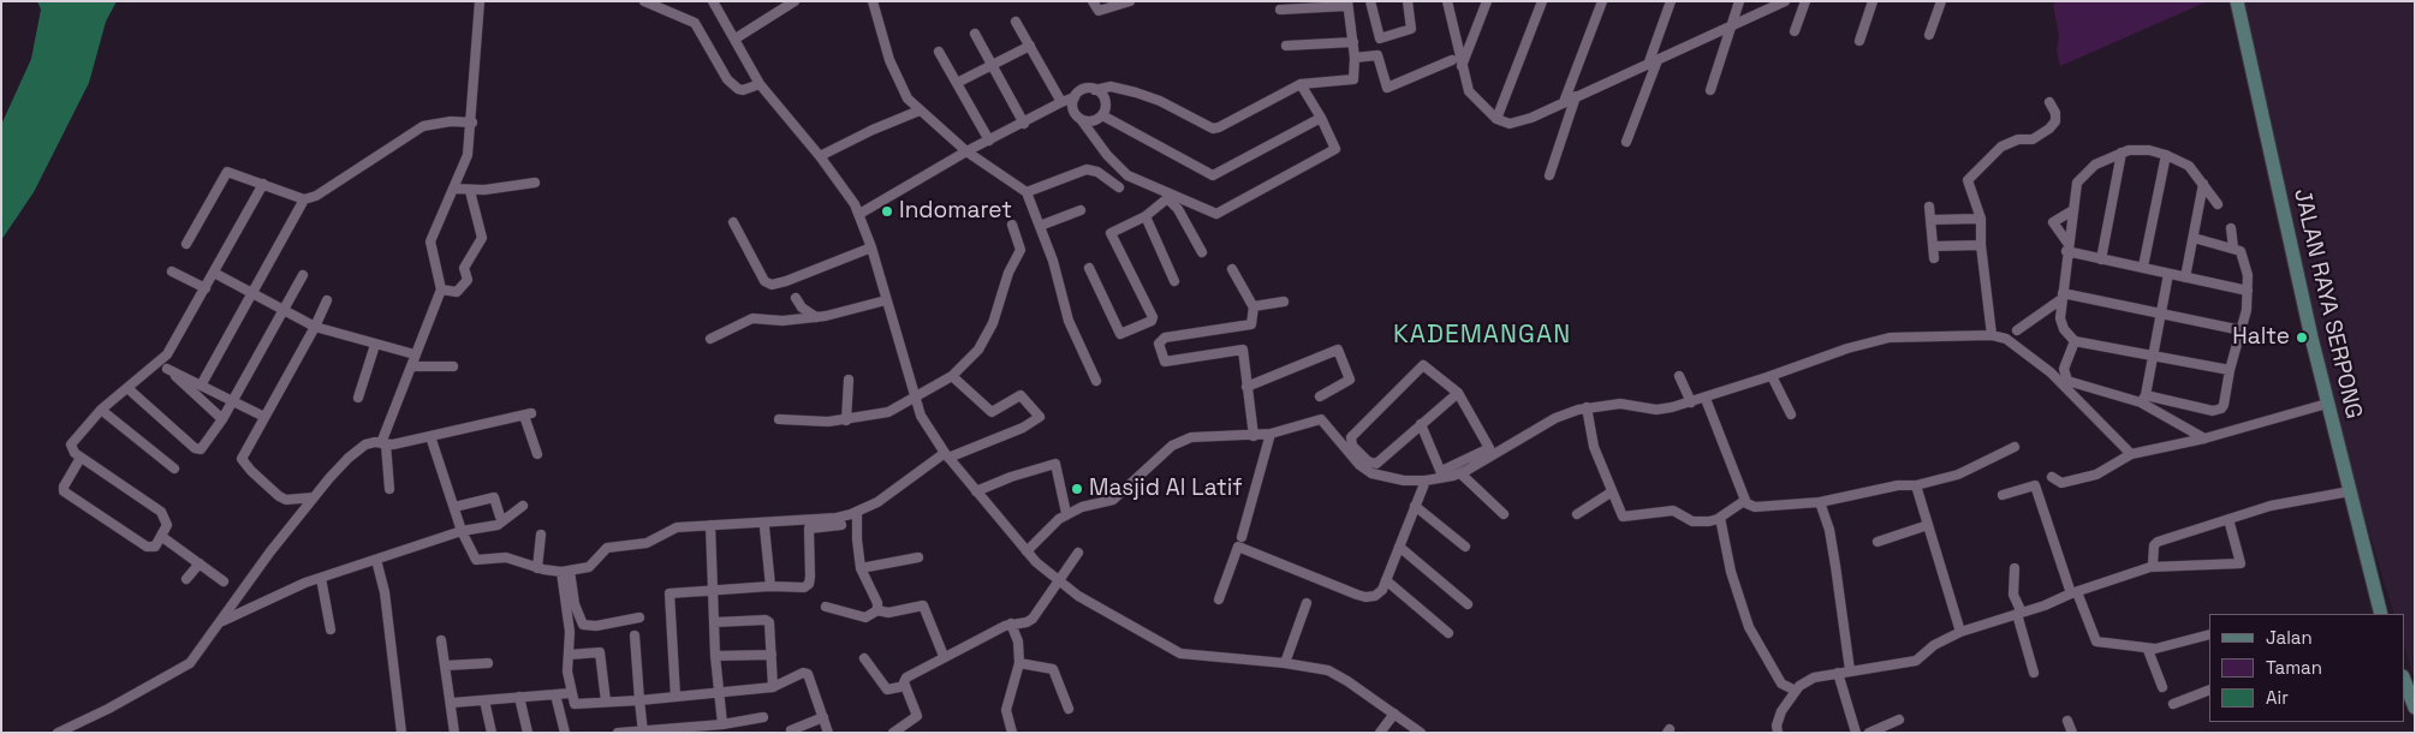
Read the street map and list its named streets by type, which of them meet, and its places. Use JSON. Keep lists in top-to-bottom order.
{
  "streets": {
    "main road": ["JALAN RAYA SERPONG"]
  },
  "districts": ["KADEMANGAN"],
  "places": ["Indomaret", "Halte", "Masjid Al Latif"],
  "legend": ["Jalan", "Taman", "Air"]
}
